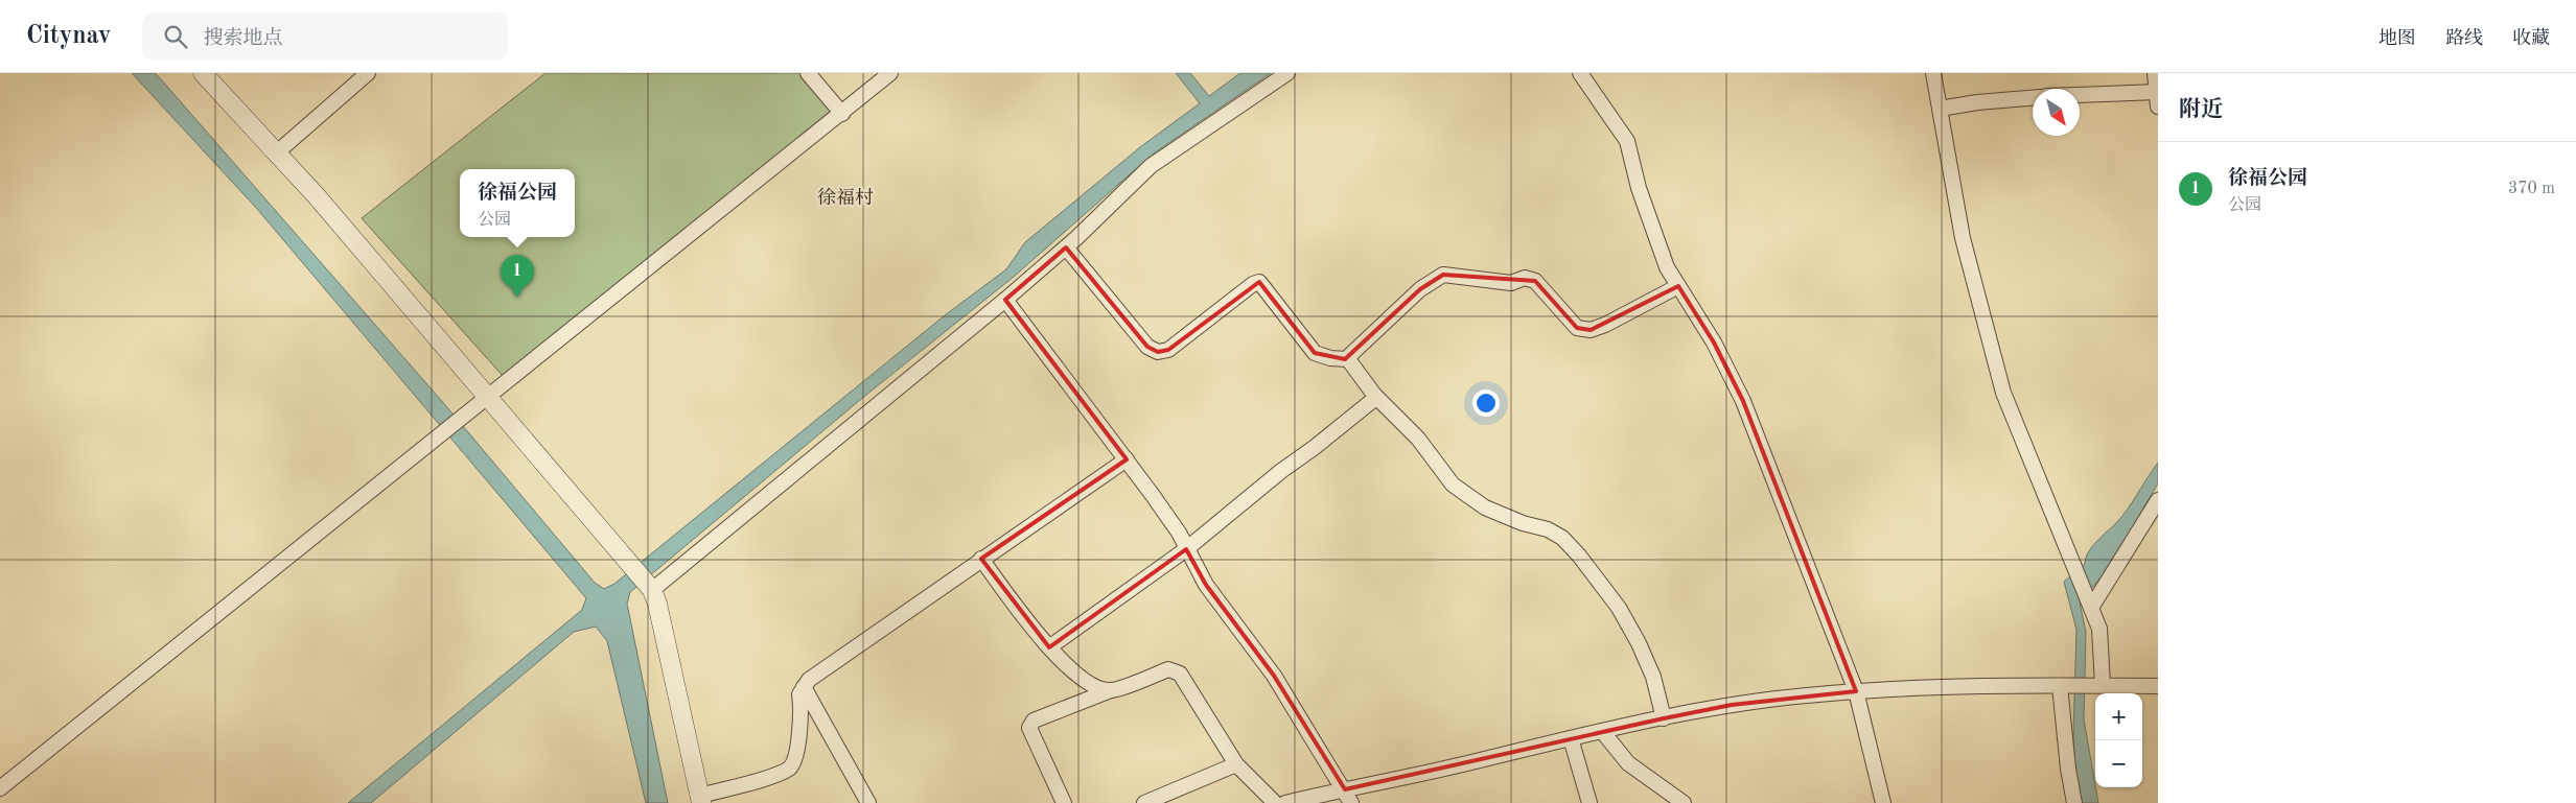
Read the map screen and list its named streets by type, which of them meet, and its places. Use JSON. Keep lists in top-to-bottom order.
{
  "districts": ["徐福村"],
  "north": "bottom right",
  "page": {
    "header": "Citynav",
    "search": "搜索地点",
    "nav": ["地图", "路线", "收藏"],
    "heading": "附近",
    "list": [
      {
        "mark": "1",
        "name": "徐福公园",
        "note": "公园",
        "value": "370 m"
      }
    ],
    "popup": ["徐福公园", "公园"],
    "pins": "1",
    "map_buttons": ["+", "−"]
  }
}
